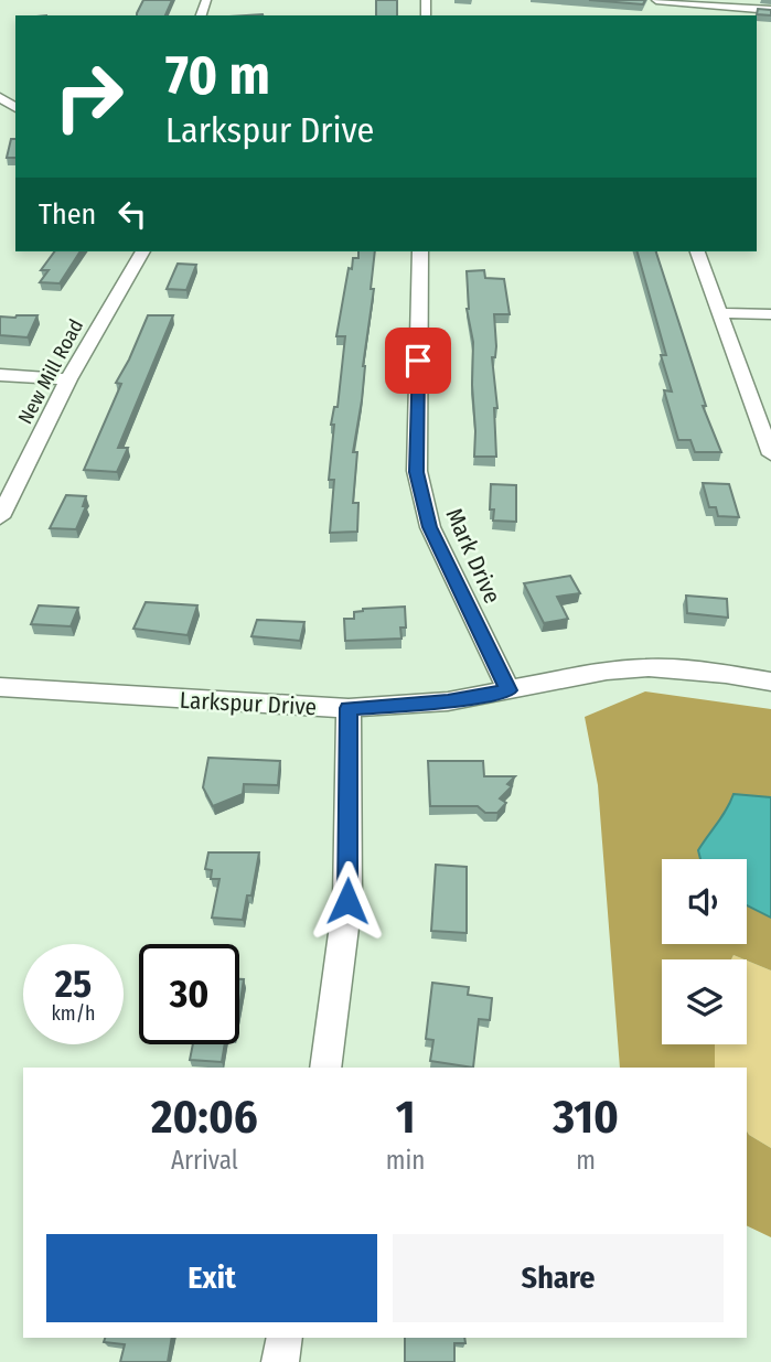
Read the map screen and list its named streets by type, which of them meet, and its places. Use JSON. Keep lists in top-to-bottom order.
{
  "streets": {
    "street": ["New Mill Road", "Mark Drive", "Larkspur Drive"]
  },
  "crossings": [
    ["Mark Drive", "Larkspur Drive"]
  ],
  "page": {
    "turn": ["70 m", "Larkspur Drive"],
    "then": "Then",
    "speed": "25 km/h",
    "limit": "30",
    "eta": [
      "20:06",
      "Arrival",
      "1",
      "min",
      "310",
      "m"
    ],
    "buttons": ["Exit", "Share"]
  }
}
